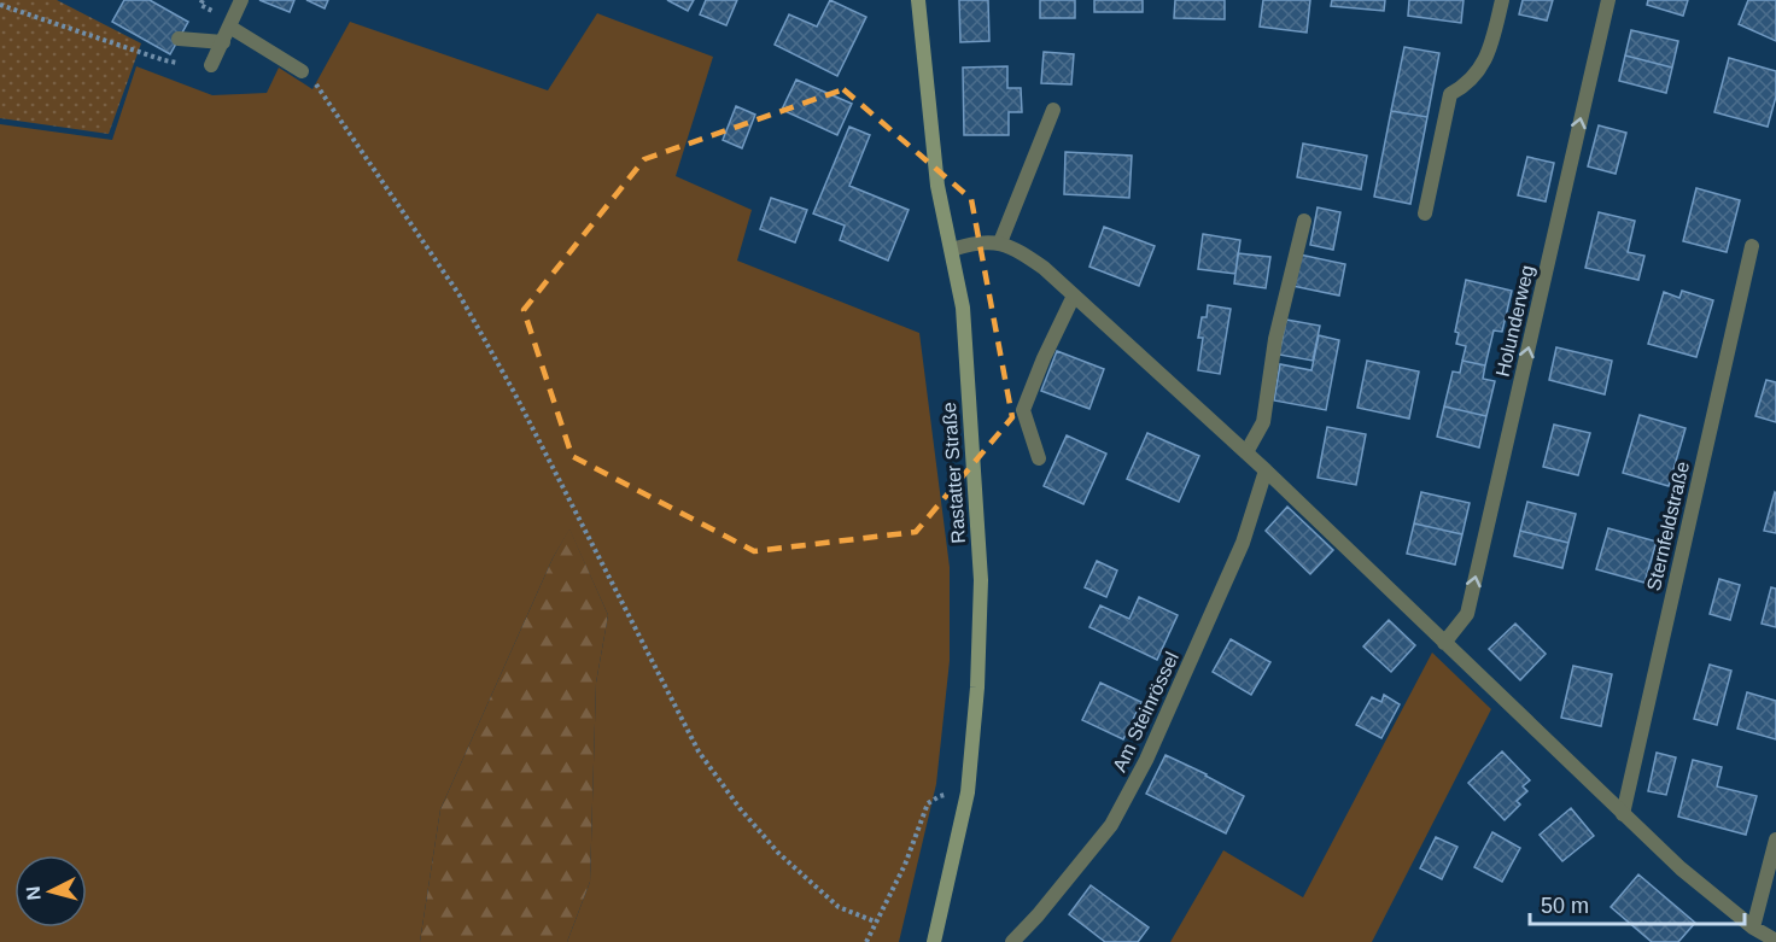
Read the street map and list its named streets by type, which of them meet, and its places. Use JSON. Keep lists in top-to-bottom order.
{
  "streets": {
    "street": [
      "Holunderweg",
      "Rastatter Straße",
      "Sternfeldstraße",
      "Am Steinrössel"
    ]
  },
  "one_way": ["Holunderweg"],
  "scale_bar": "50 m",
  "north": "left"
}
